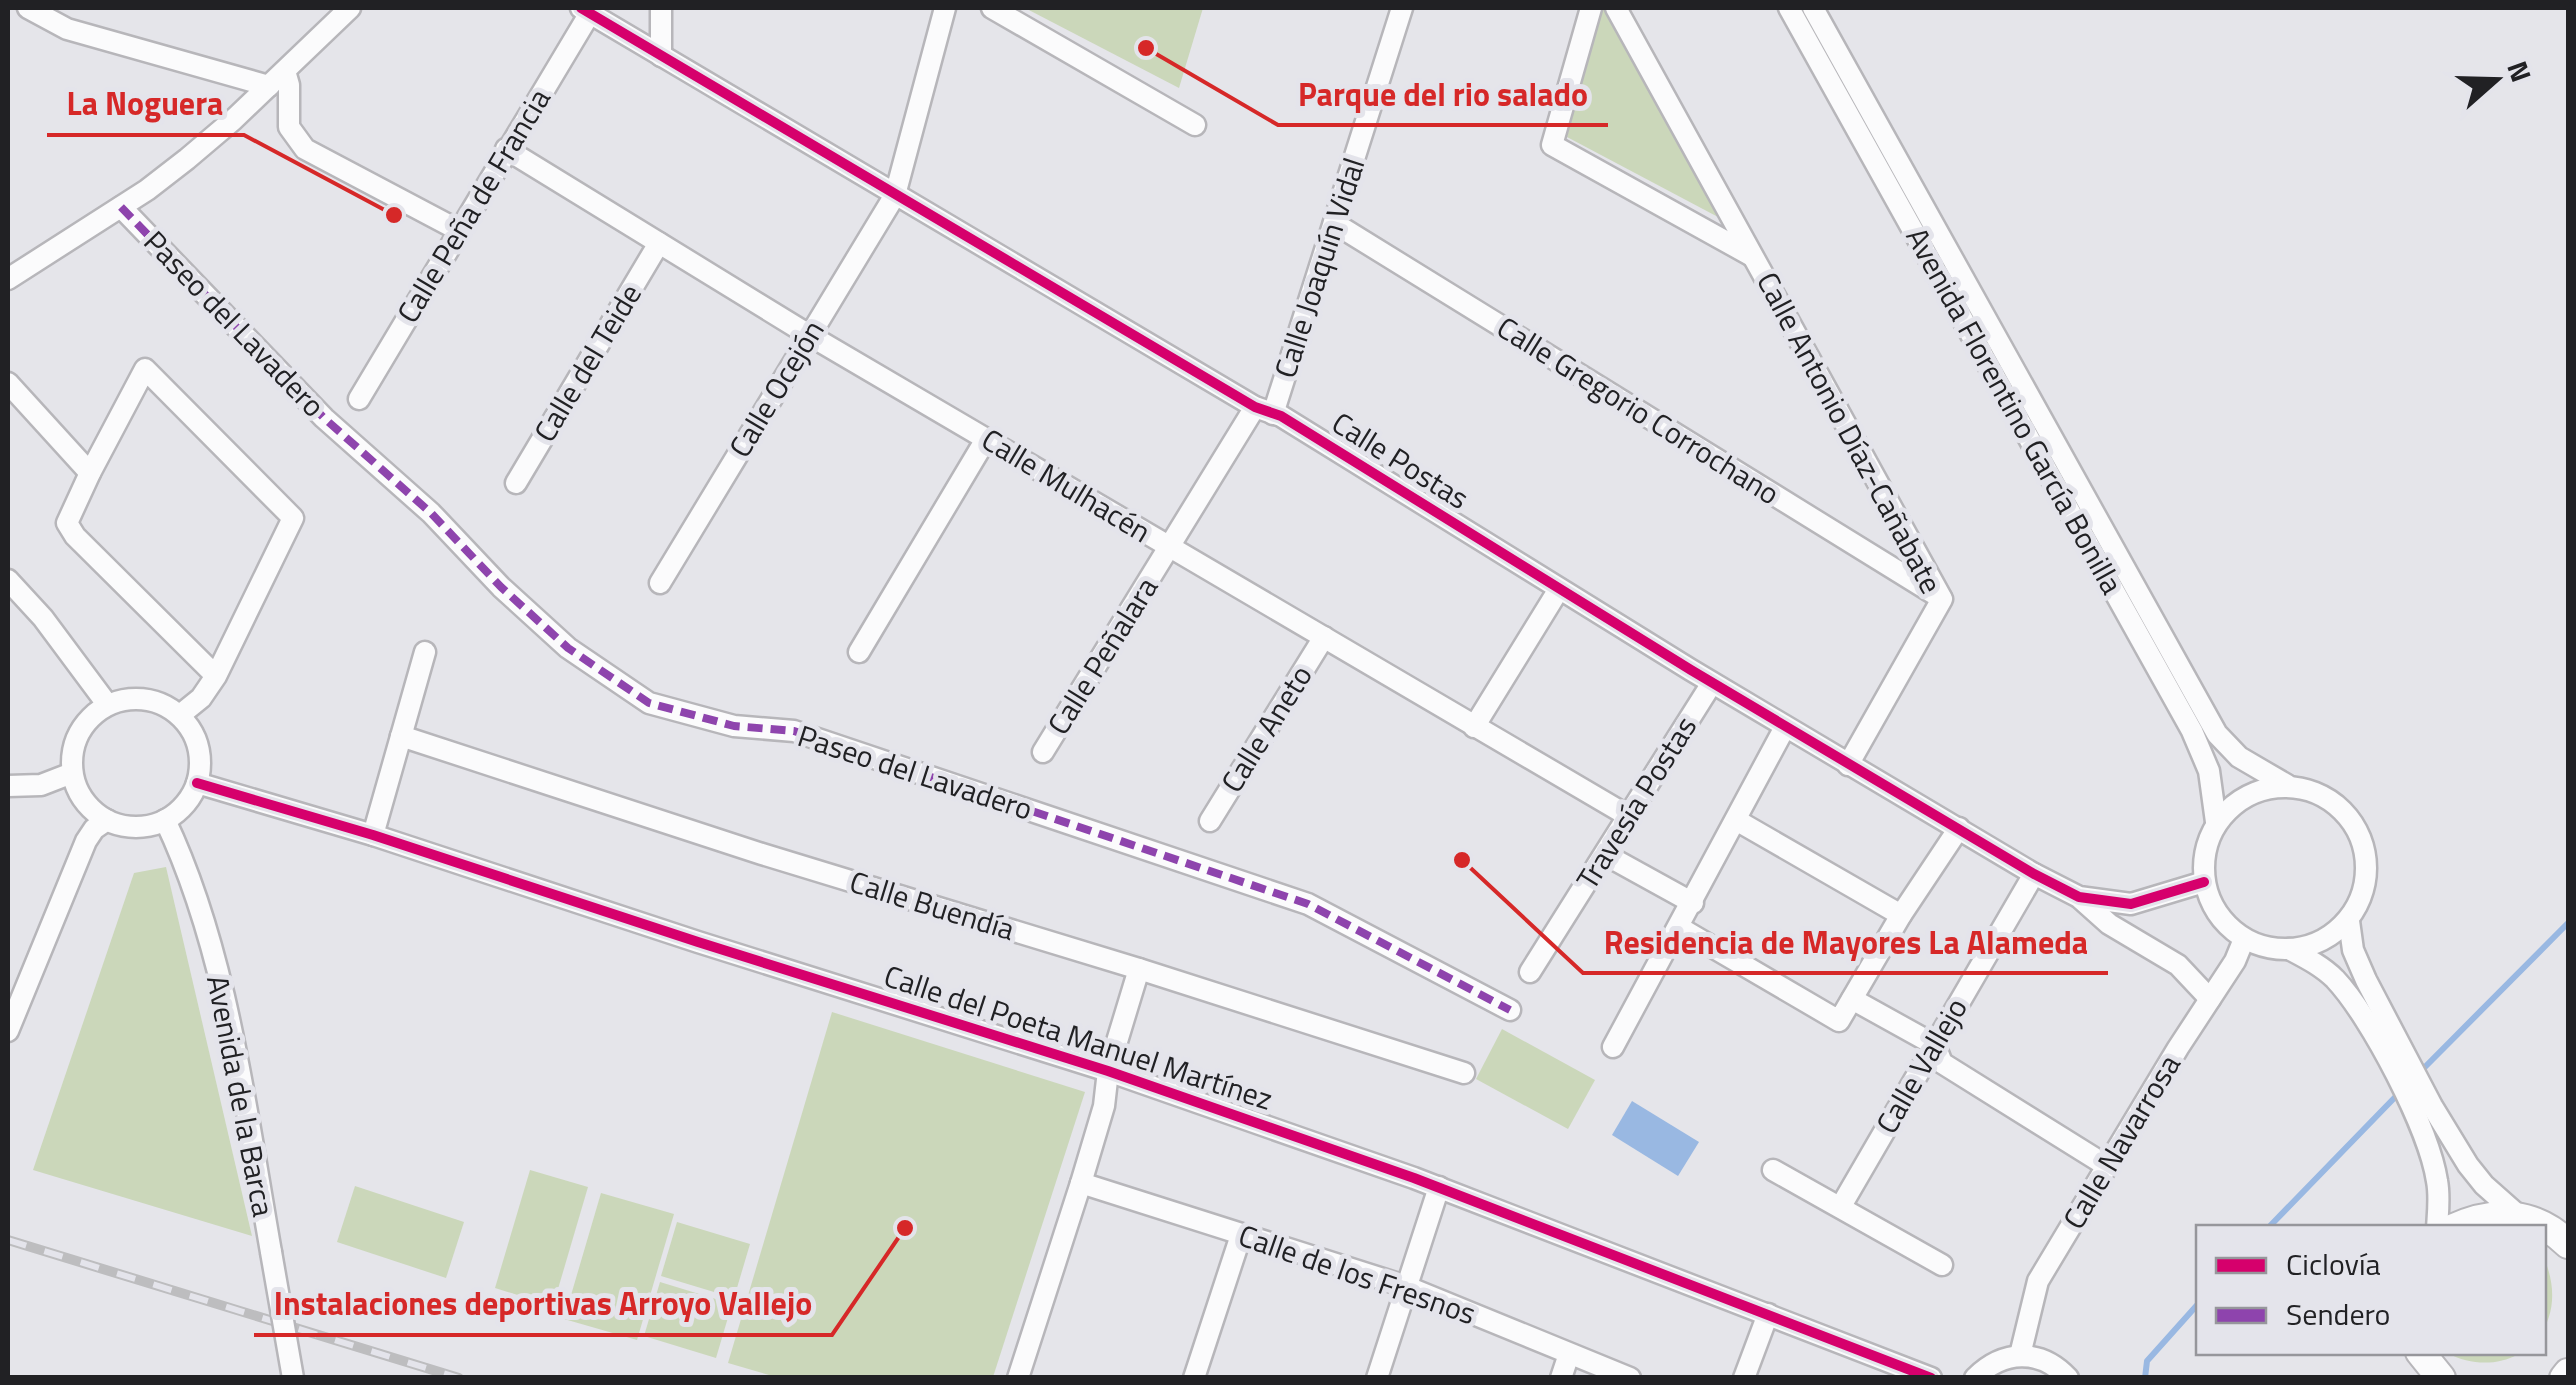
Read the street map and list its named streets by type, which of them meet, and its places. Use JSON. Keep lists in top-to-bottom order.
{
  "streets": {
    "street": [
      "Calle Peña de Francia",
      "Calle Joaquín Vidal",
      "Paseo del Lavadero",
      "Calle del Teide",
      "Calle Ocejón",
      "Calle Gregorio Corrochano",
      "Avenida Florentino García Bonilla",
      "Calle Antonio Díaz-Cañabate",
      "Calle Postas",
      "Calle Mulhacén",
      "Calle Peñalara",
      "Calle Aneto",
      "Travesía Postas",
      "Calle Buendía",
      "Calle del Poeta Manuel Martínez",
      "Calle Vallejo",
      "Avenida de la Barca",
      "Calle Navarrosa",
      "Calle de los Fresnos"
    ]
  },
  "crossings": [
    ["Calle Peña de Francia", "Calle Postas"],
    ["Calle Peña de Francia", "Calle Mulhacén"],
    ["Calle Joaquín Vidal", "Calle Gregorio Corrochano"],
    ["Calle Joaquín Vidal", "Calle Postas"],
    ["Calle Joaquín Vidal", "Calle Peñalara"],
    ["Calle del Teide", "Calle Mulhacén"],
    ["Calle Ocejón", "Calle Postas"],
    ["Calle Ocejón", "Calle Mulhacén"],
    ["Calle Gregorio Corrochano", "Calle Antonio Díaz-Cañabate"],
    ["Avenida Florentino García Bonilla", "Calle Postas"],
    ["Avenida Florentino García Bonilla", "Calle Navarrosa"],
    ["Calle Antonio Díaz-Cañabate", "Calle Postas"],
    ["Calle Postas", "Calle Peñalara"],
    ["Calle Postas", "Travesía Postas"],
    ["Calle Postas", "Calle Vallejo"],
    ["Calle Postas", "Calle Navarrosa"],
    ["Calle Mulhacén", "Calle Peñalara"],
    ["Calle Mulhacén", "Calle Aneto"],
    ["Calle Mulhacén", "Travesía Postas"],
    ["Calle del Poeta Manuel Martínez", "Avenida de la Barca"]
  ],
  "places": [
    "Parque del rio salado",
    "La Noguera",
    "Residencia de Mayores La Alameda",
    "Instalaciones deportivas Arroyo Vallejo"
  ],
  "legend": ["Ciclovía", "Sendero"],
  "north": "right"
}
